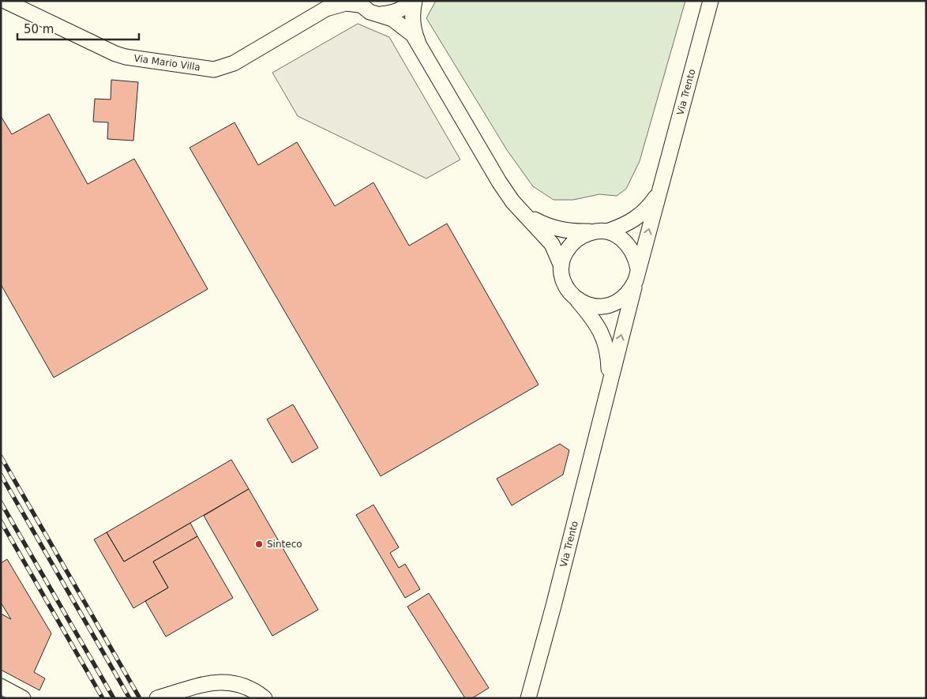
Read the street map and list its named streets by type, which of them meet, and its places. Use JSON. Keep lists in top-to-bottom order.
{
  "streets": {
    "street": ["Via Mario Villa", "Via Trento"]
  },
  "places": ["Sinteco"],
  "scale_bar": "50 m"
}
